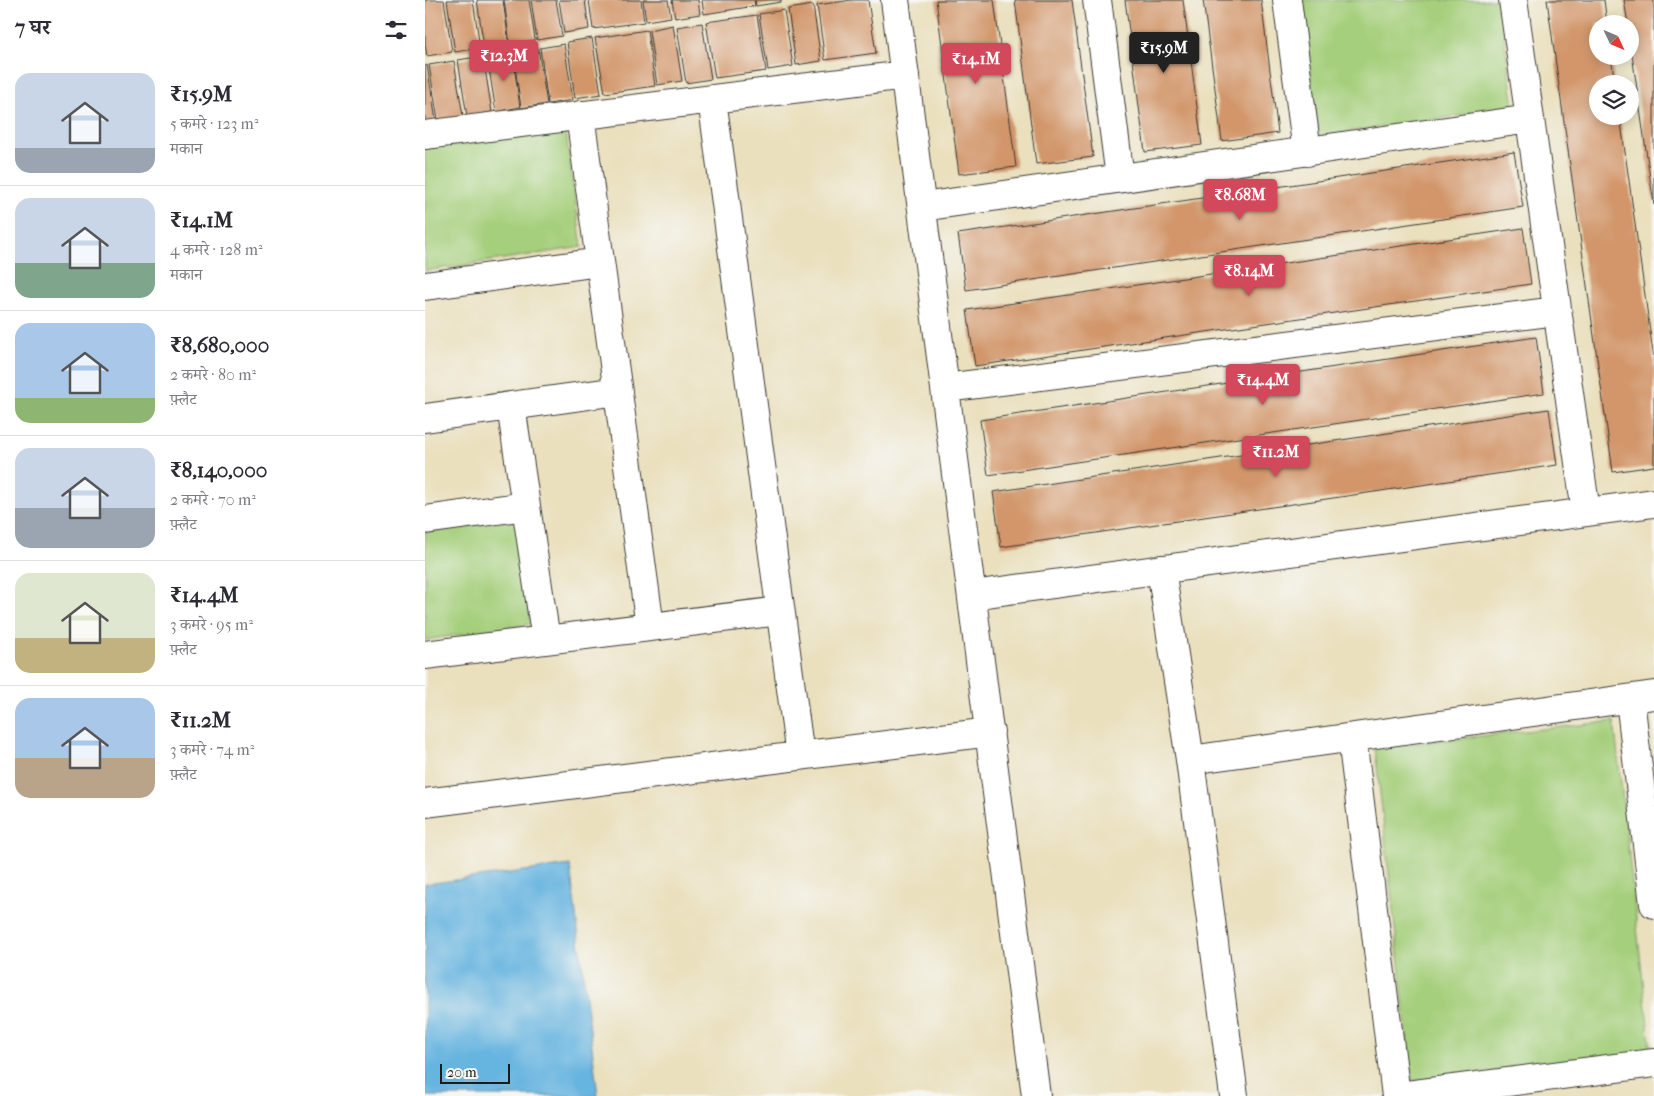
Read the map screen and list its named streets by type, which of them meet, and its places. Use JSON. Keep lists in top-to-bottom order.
{
  "scale_bar": "20 m",
  "north": "bottom right",
  "page": {
    "heading": "7 घर",
    "price": [
      "₹15.9M",
      "₹12.3M",
      "₹14.1M",
      "₹8.68M",
      "₹8.14M",
      "₹14.4M",
      "₹11.2M"
    ],
    "list": [
      {
        "name": "₹15.9M",
        "note": "5 कमरे · 123 m² · मकान"
      },
      {
        "name": "₹14.1M",
        "note": "4 कमरे · 128 m² · मकान"
      },
      {
        "name": "₹8,680,000",
        "note": "2 कमरे · 80 m² · फ़्लैट"
      },
      {
        "name": "₹8,140,000",
        "note": "2 कमरे · 70 m² · फ़्लैट"
      },
      {
        "name": "₹14.4M",
        "note": "3 कमरे · 95 m² · फ़्लैट"
      },
      {
        "name": "₹11.2M",
        "note": "3 कमरे · 74 m² · फ़्लैट"
      }
    ],
    "scale": "20 m"
  }
}
